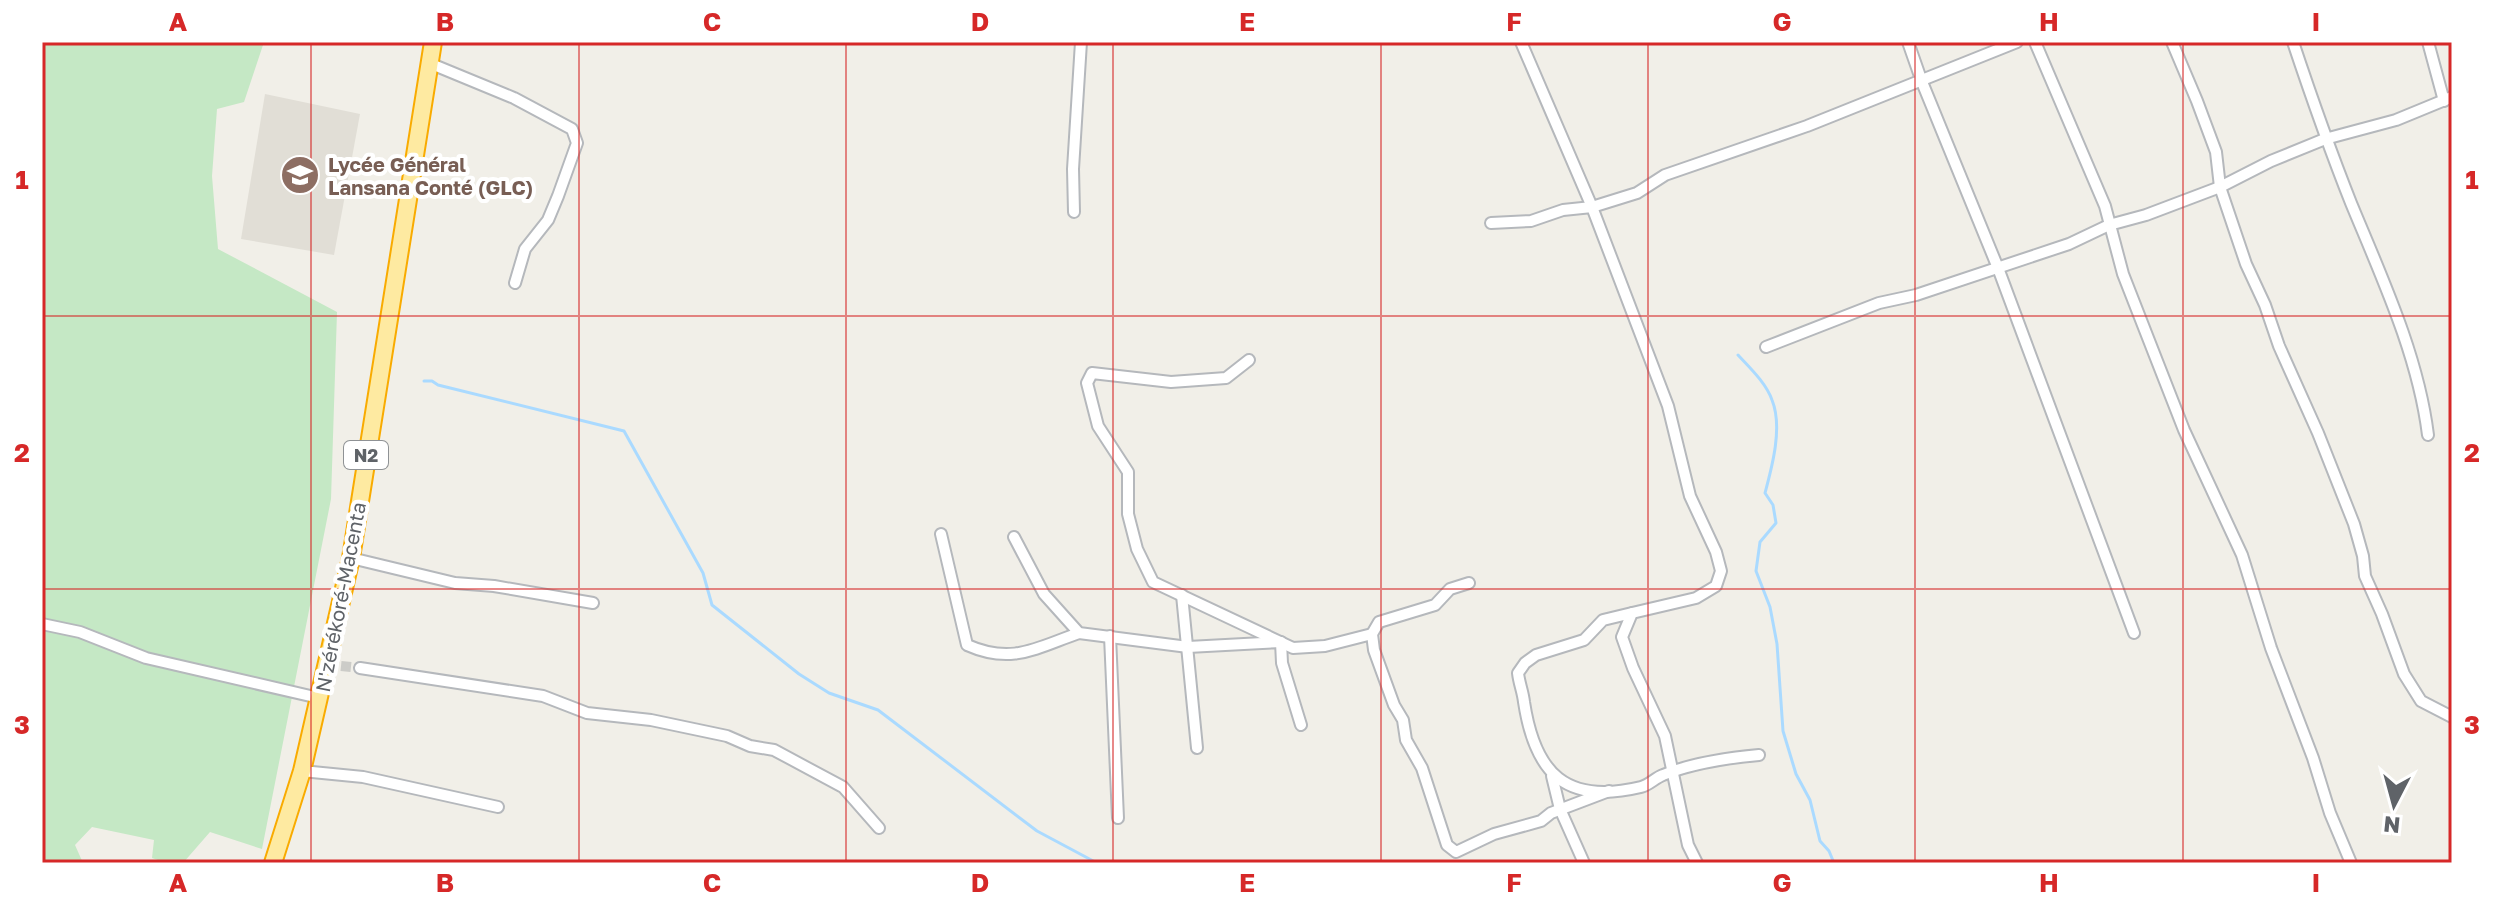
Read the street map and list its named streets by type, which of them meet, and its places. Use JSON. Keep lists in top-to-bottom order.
{
  "streets": {
    "highway": ["N2", "N'zérékoré-Macenta"]
  },
  "places": {
    "school or university": ["Lycée Général Lansana Conté (GLC)"]
  },
  "north": "bottom",
  "grid": {
    "columns": [
      "A",
      "B",
      "C",
      "D",
      "E",
      "F",
      "G",
      "H",
      "I"
    ],
    "rows": ["1", "2", "3"]
  }
}
